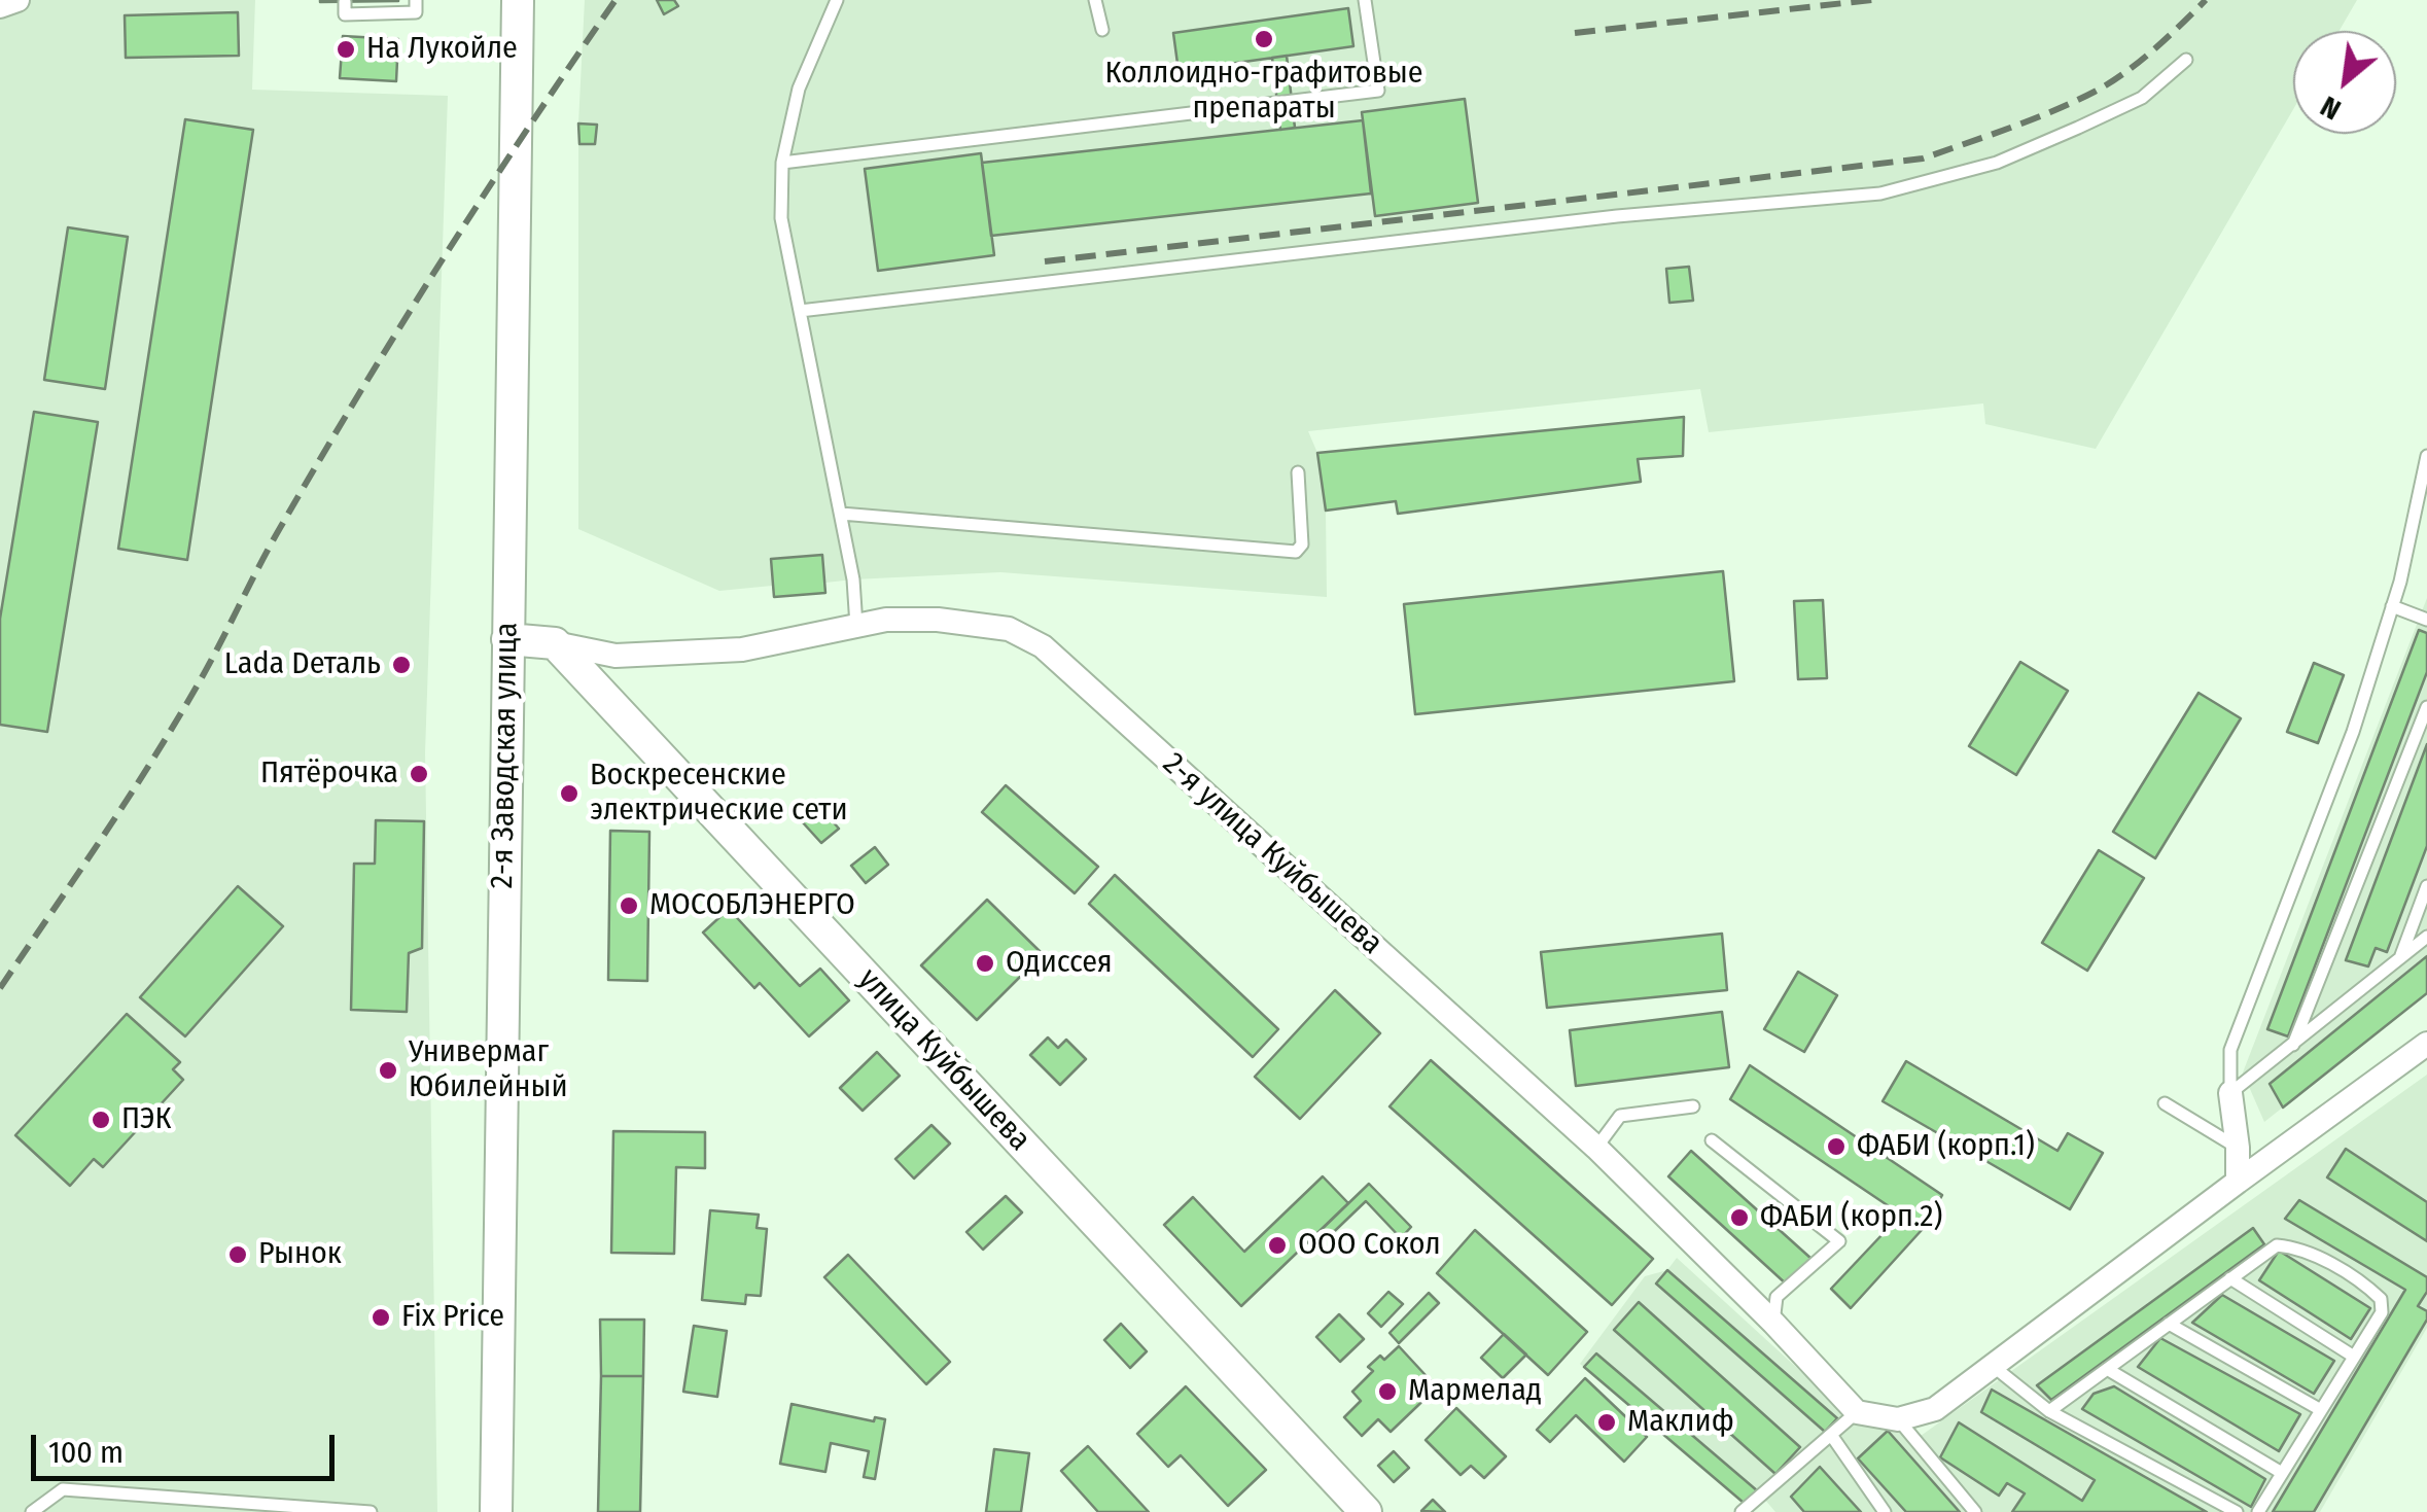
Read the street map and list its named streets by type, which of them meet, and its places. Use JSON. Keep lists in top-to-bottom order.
{
  "streets": {
    "street": ["2-я Заводская улица", "2-я улица Куйбышева", "улица Куйбышева"]
  },
  "crossings": [
    ["2-я улица Куйбышева", "улица Куйбышева"]
  ],
  "places": [
    "Коллоидно-графитовые препараты",
    "На Лукойле",
    "Lada Dеталь",
    "Пятёрочка",
    "Воскресенские электрические сети",
    "МОСОБЛЭНЕРГО",
    "Одиссея",
    "Универмаг Юбилейный",
    "ПЭК",
    "ФАБИ (корп.1)",
    "ФАБИ (корп.2)",
    "ООО Сокол",
    "Рынок",
    "Fix Price",
    "Мармелад",
    "Маклиф"
  ],
  "scale_bar": "100 m",
  "north": "bottom left"
}
